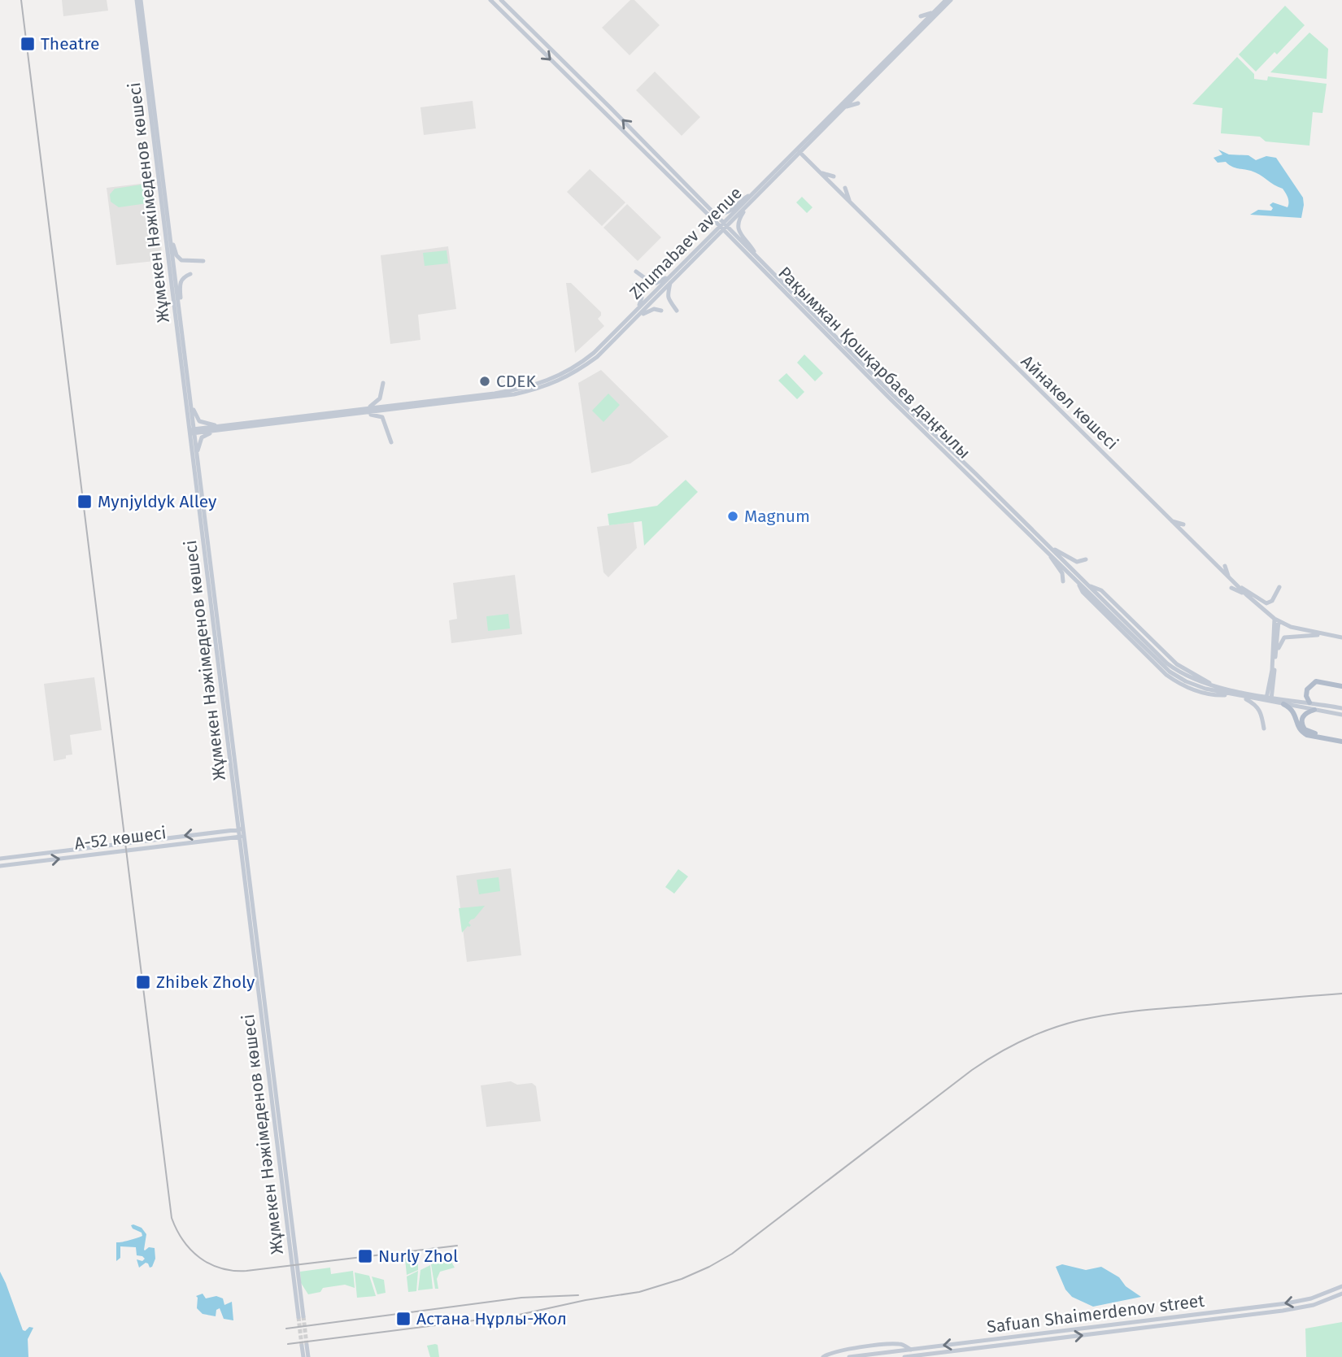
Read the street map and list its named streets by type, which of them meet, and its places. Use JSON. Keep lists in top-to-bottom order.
{
  "streets": {
    "main road": [
      "Жұмекен Нәжімеденов көшесі",
      "Zhumabaev avenue",
      "Рақымжан Қошқарбаев даңғылы",
      "Айнакөл көшесі",
      "А-52 көшесі",
      "Safuan Shaimerdenov street"
    ]
  },
  "crossings": [
    ["Жұмекен Нәжімеденов көшесі", "А-52 көшесі"],
    ["Zhumabaev avenue", "Рақымжан Қошқарбаев даңғылы"],
    ["Zhumabaev avenue", "Айнакөл көшесі"]
  ],
  "places": {
    "transit": [
      "Theatre",
      "Mynjyldyk Alley",
      "Zhibek Zholy",
      "Nurly Zhol",
      "Астана Нұрлы-Жол"
    ],
    "other": ["CDEK", "Magnum"]
  }
}
